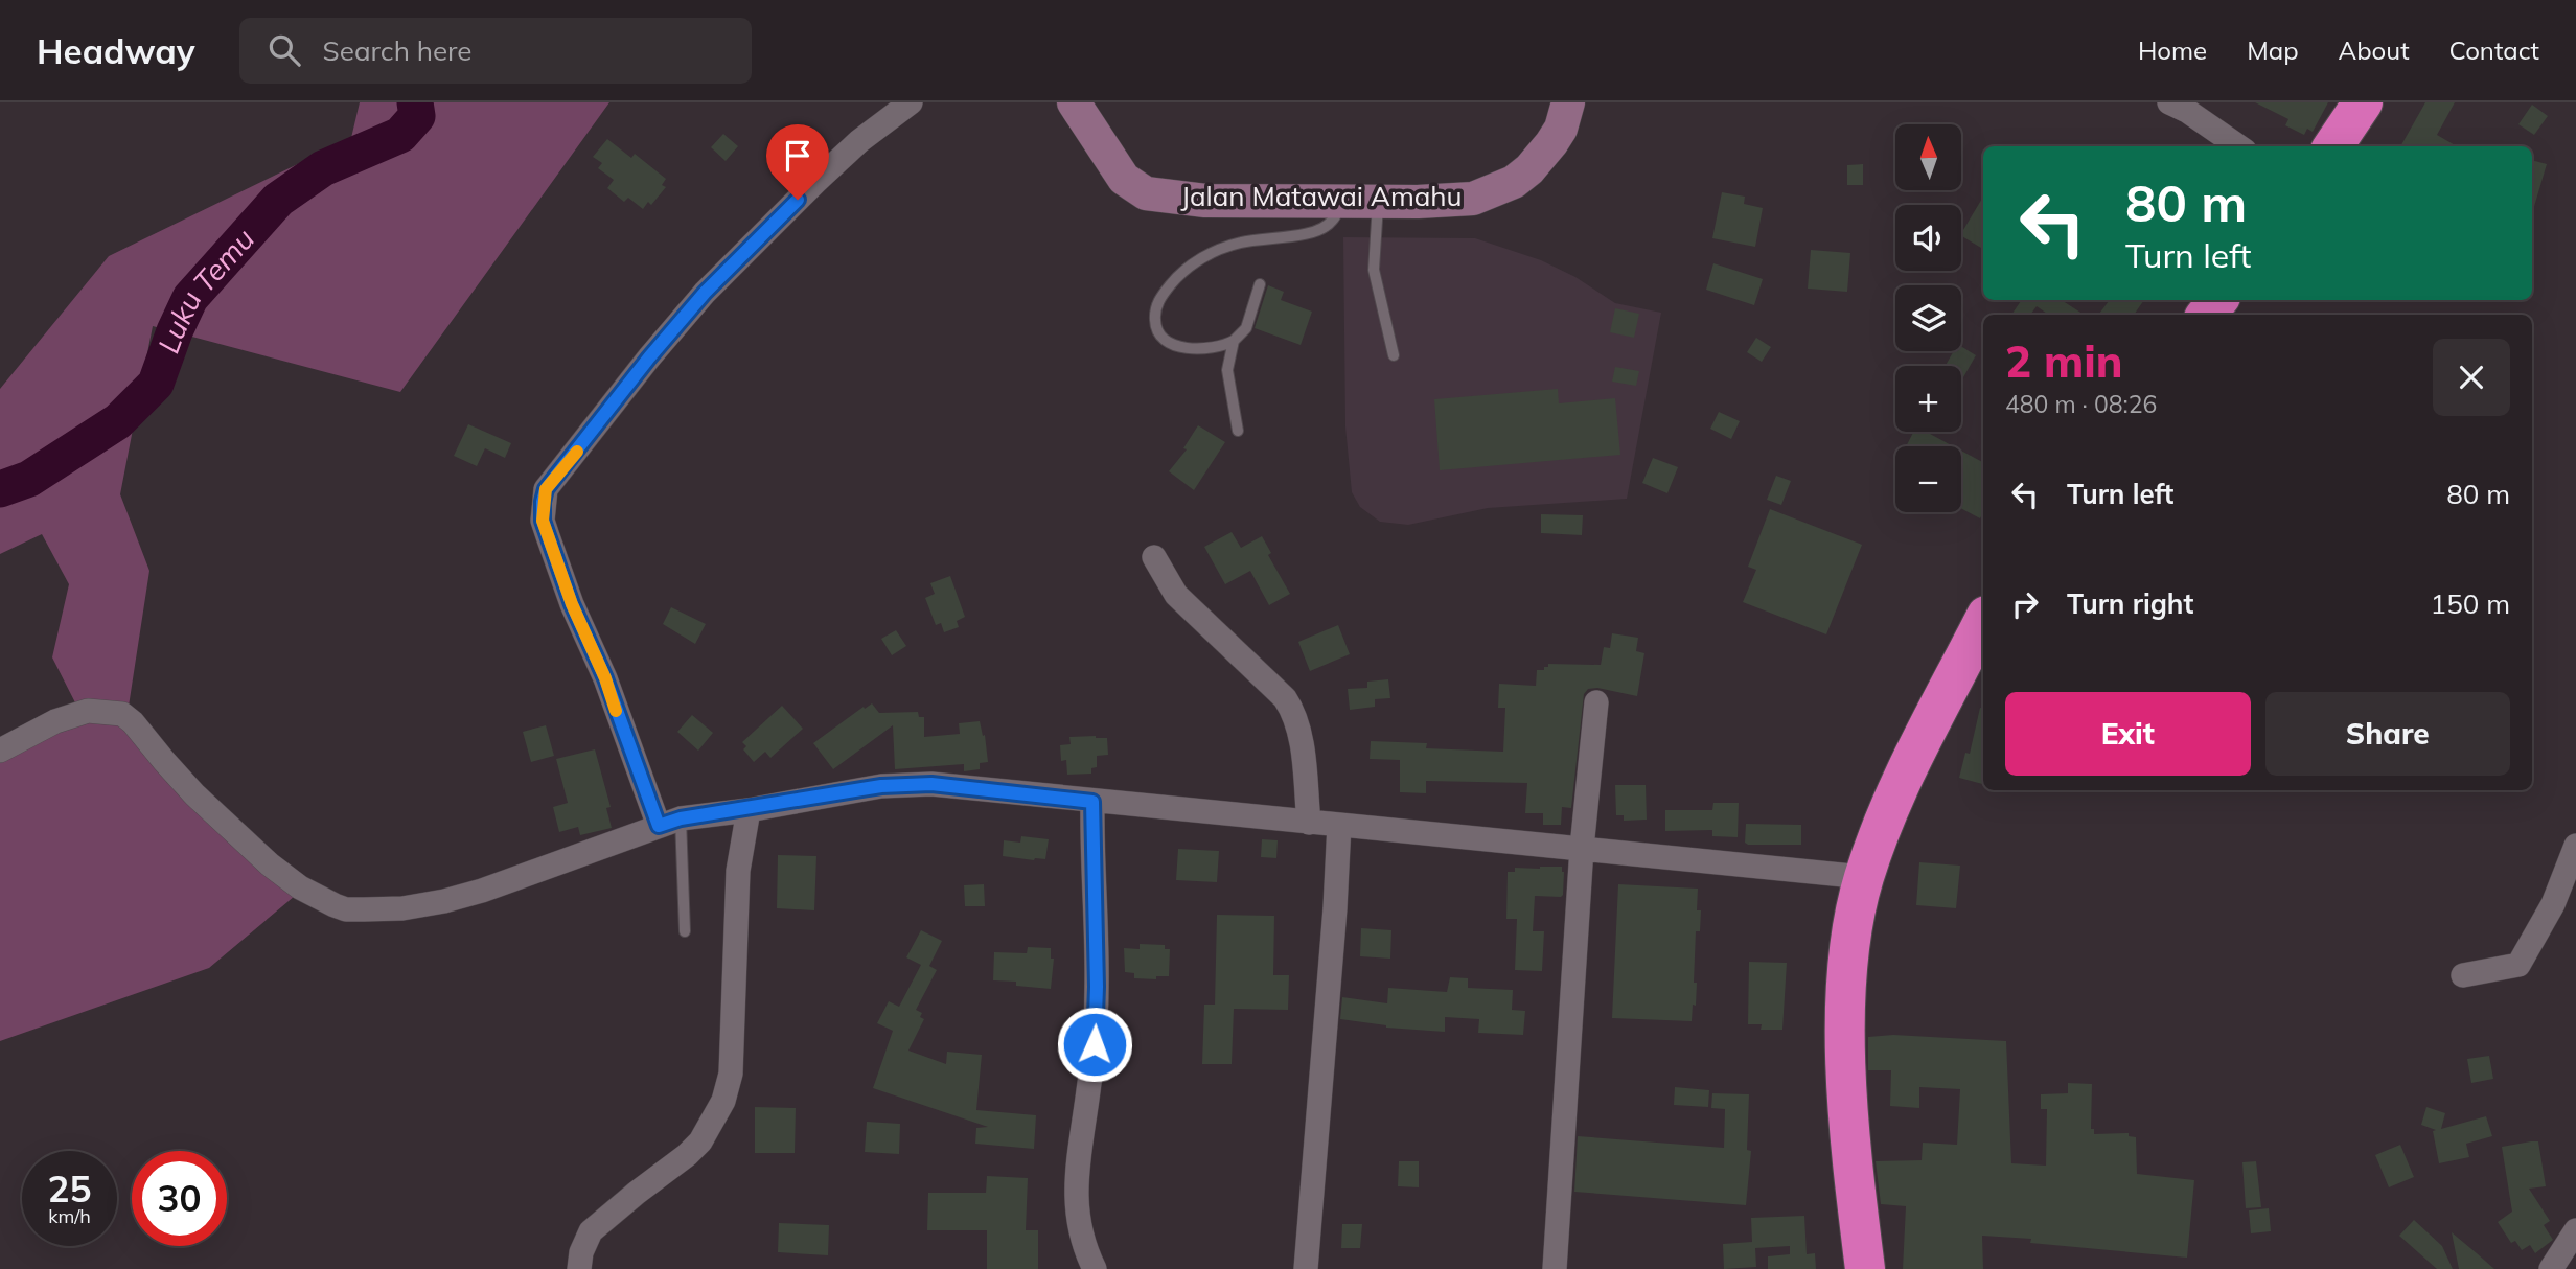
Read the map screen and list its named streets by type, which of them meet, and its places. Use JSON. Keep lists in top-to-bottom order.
{
  "streets": {
    "main road": ["Jalan Matawai Amahu"]
  },
  "water": ["Luku Temu"],
  "north": "top",
  "page": {
    "header": "Headway",
    "search": "Search here",
    "nav": [
      "Home",
      "Map",
      "About",
      "Contact"
    ],
    "map_buttons": ["+", "−"],
    "turn": ["80 m", "Turn left"],
    "heading": ["2 min", "480 m · 08:26"],
    "list": [
      {
        "name": "Turn left",
        "value": "80 m"
      },
      {
        "name": "Turn right",
        "value": "150 m"
      }
    ],
    "buttons": ["Exit", "Share"],
    "speed": "25 km/h",
    "limit": "30"
  }
}
